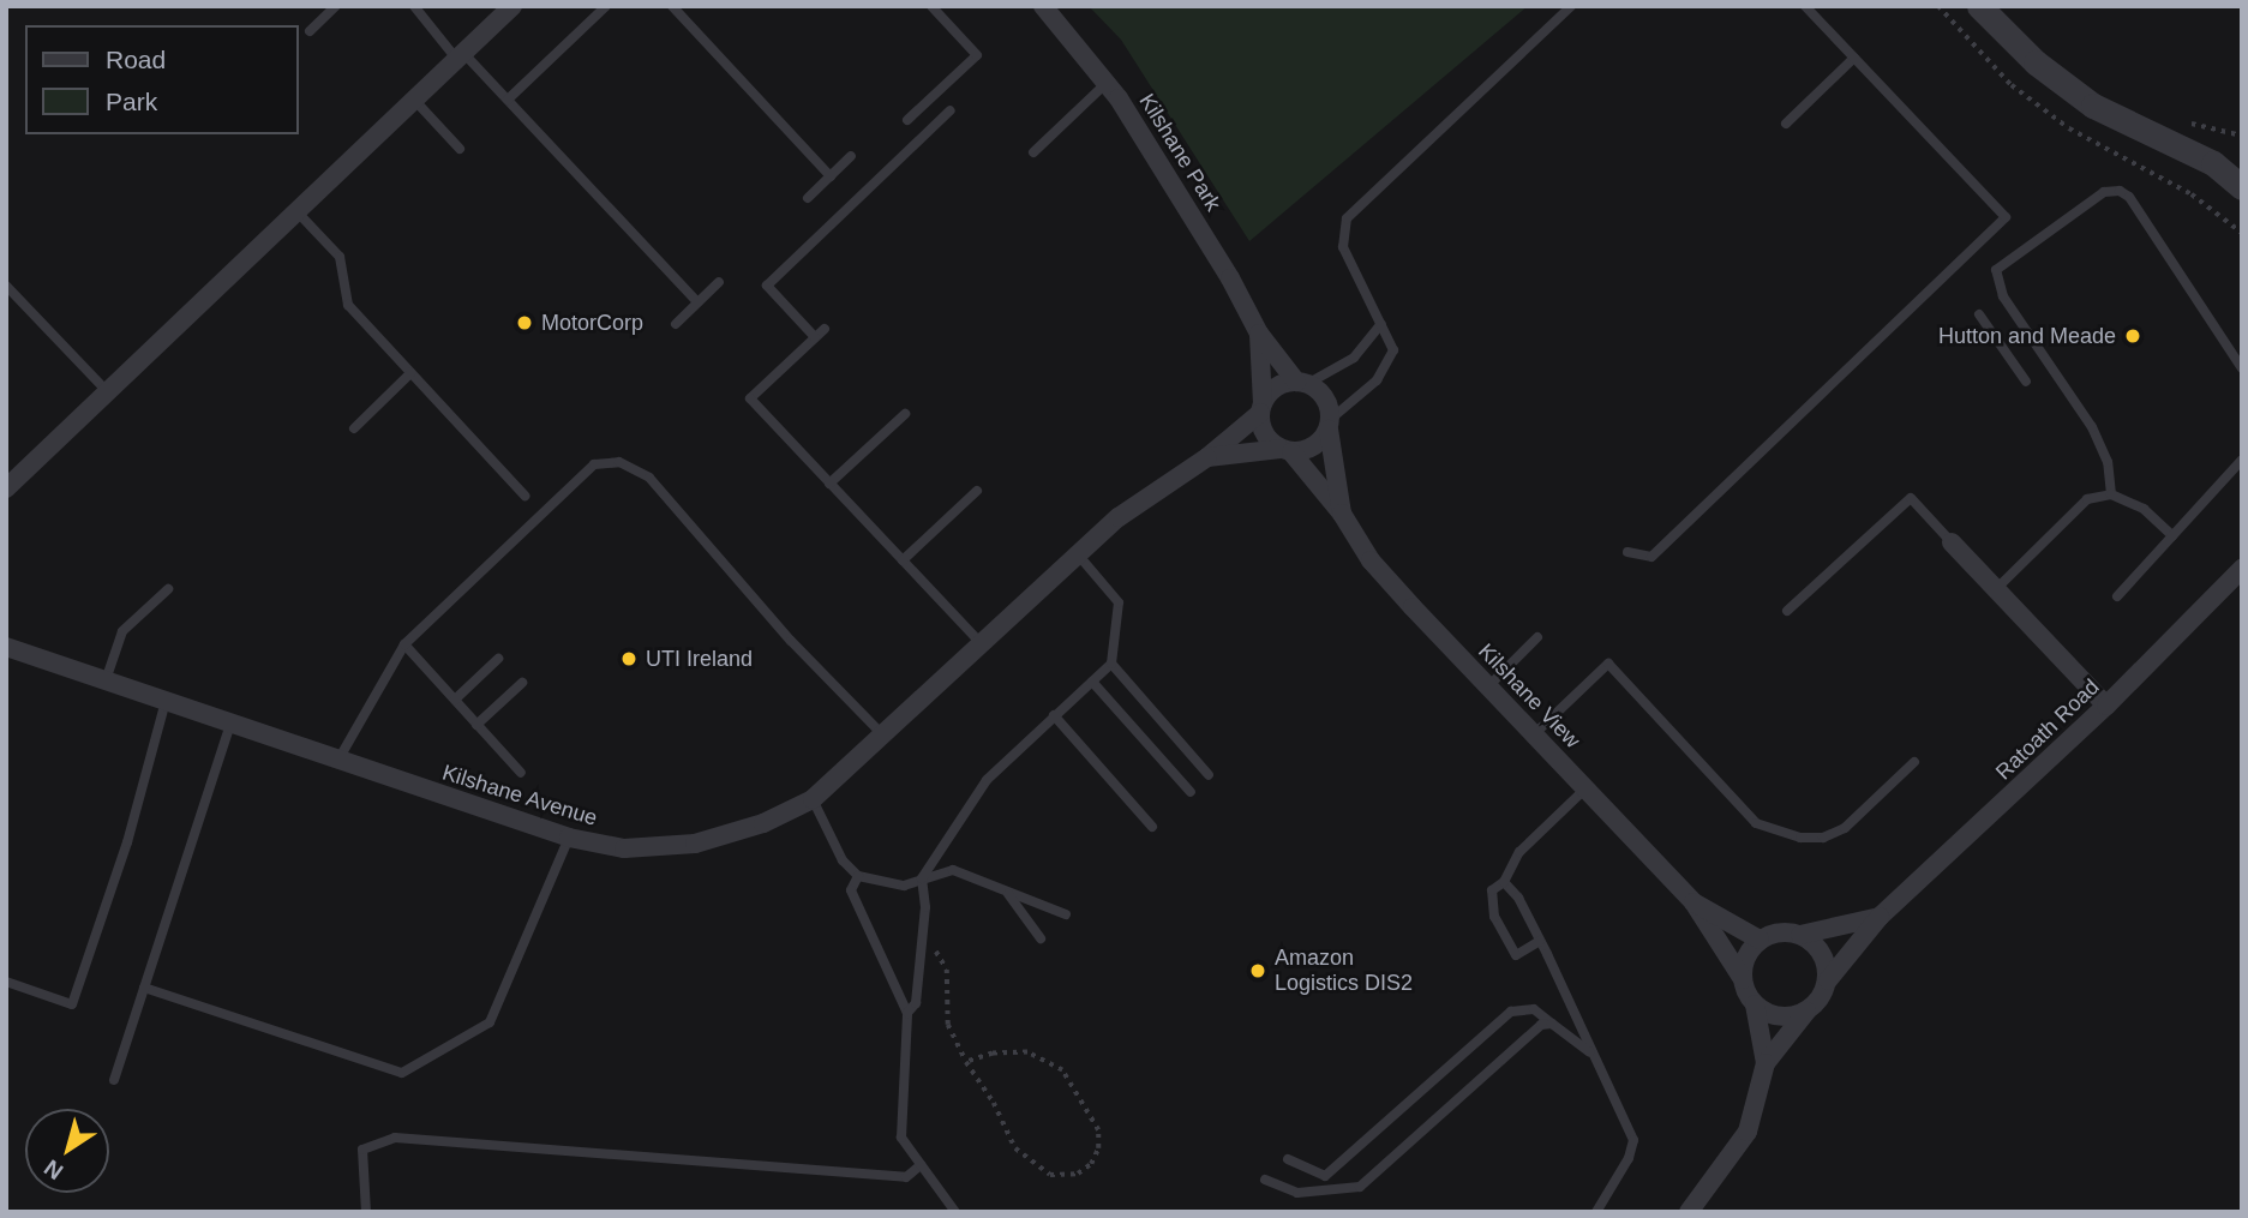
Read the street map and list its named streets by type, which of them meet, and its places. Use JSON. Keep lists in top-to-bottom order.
{
  "streets": {
    "street": [
      "Kilshane Park",
      "Kilshane View",
      "Ratoath Road",
      "Kilshane Avenue"
    ]
  },
  "crossings": [
    ["Kilshane Park", "Kilshane View"],
    ["Kilshane Park", "Kilshane Avenue"],
    ["Kilshane View", "Ratoath Road"],
    ["Kilshane View", "Kilshane Avenue"]
  ],
  "places": [
    "MotorCorp",
    "Hutton and Meade",
    "UTI Ireland",
    "Amazon Logistics DIS2"
  ],
  "legend": ["Road", "Park"],
  "north": "bottom left"
}
